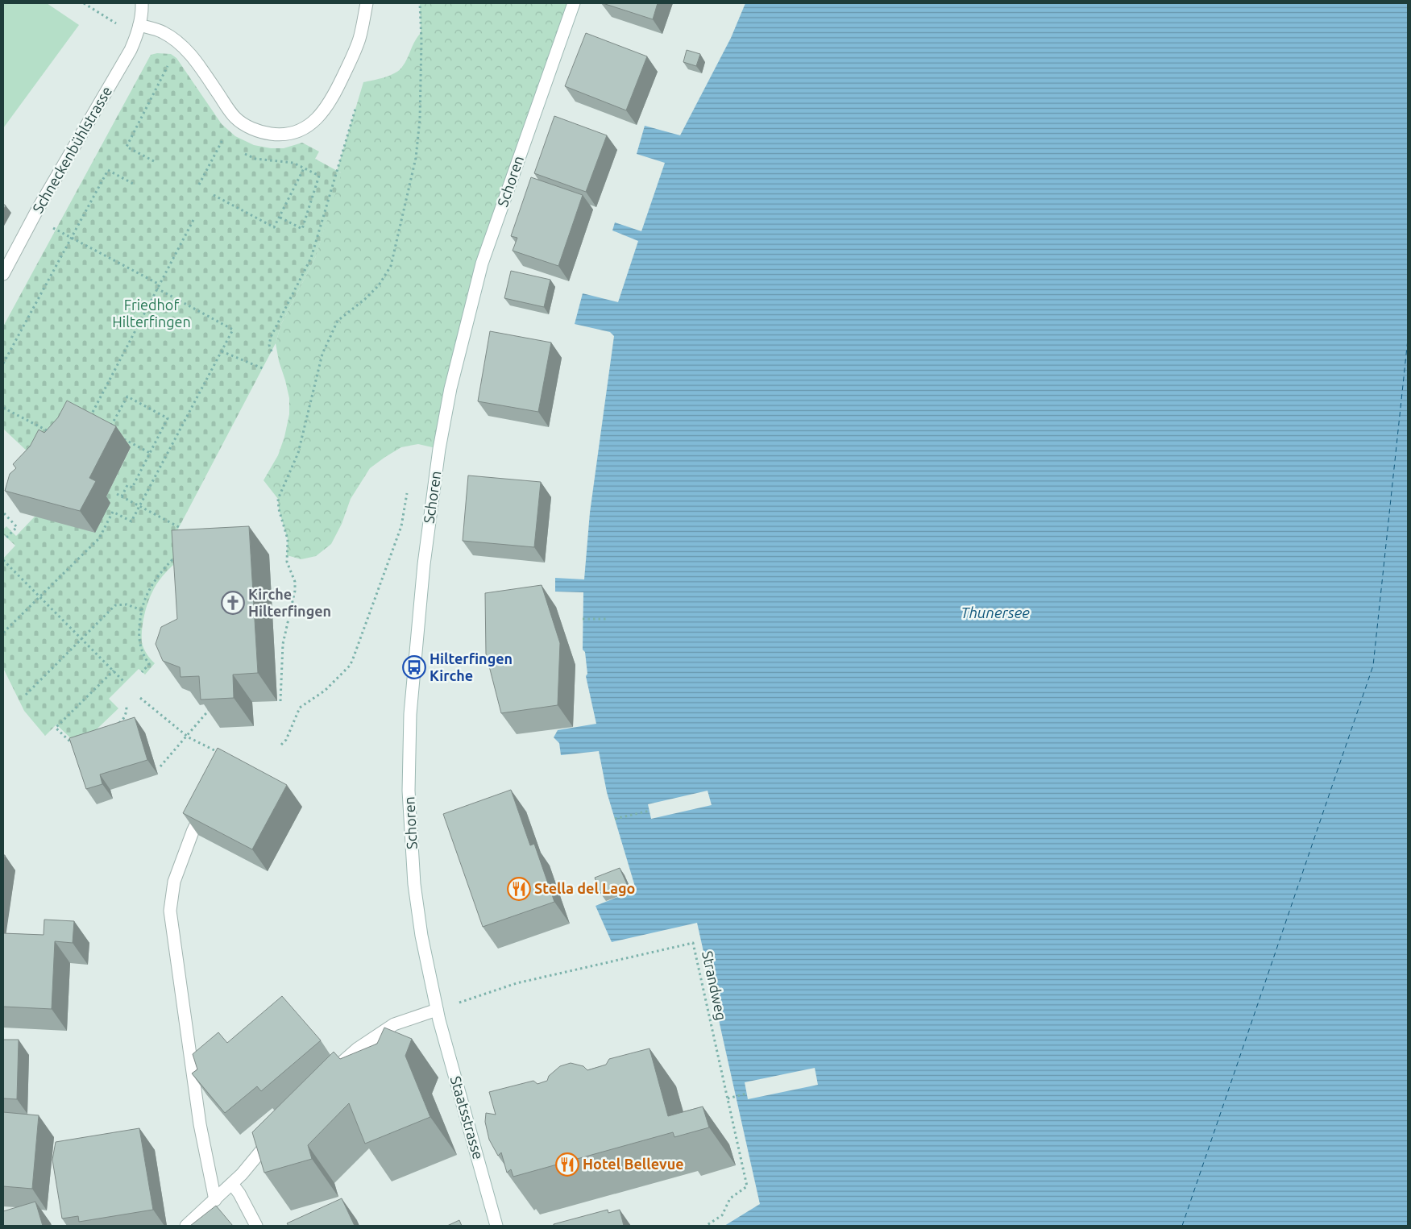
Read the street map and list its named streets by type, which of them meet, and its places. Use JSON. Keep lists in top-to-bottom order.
{
  "streets": {
    "main road": ["Schneckenbühlstrasse", "Schoren", "Staatsstrasse"],
    "path": ["Strandweg"]
  },
  "crossings": [
    ["Schoren", "Strandweg"],
    ["Schoren", "Staatsstrasse"],
    ["Strandweg", "Staatsstrasse"]
  ],
  "water": ["Thunersee"],
  "parks": ["Friedhof Hilterfingen"],
  "places": {
    "church": ["Kirche Hilterfingen"],
    "bus stop": ["Hilterfingen Kirche"],
    "restaurant": ["Stella del Lago", "Hotel Bellevue"]
  }
}
